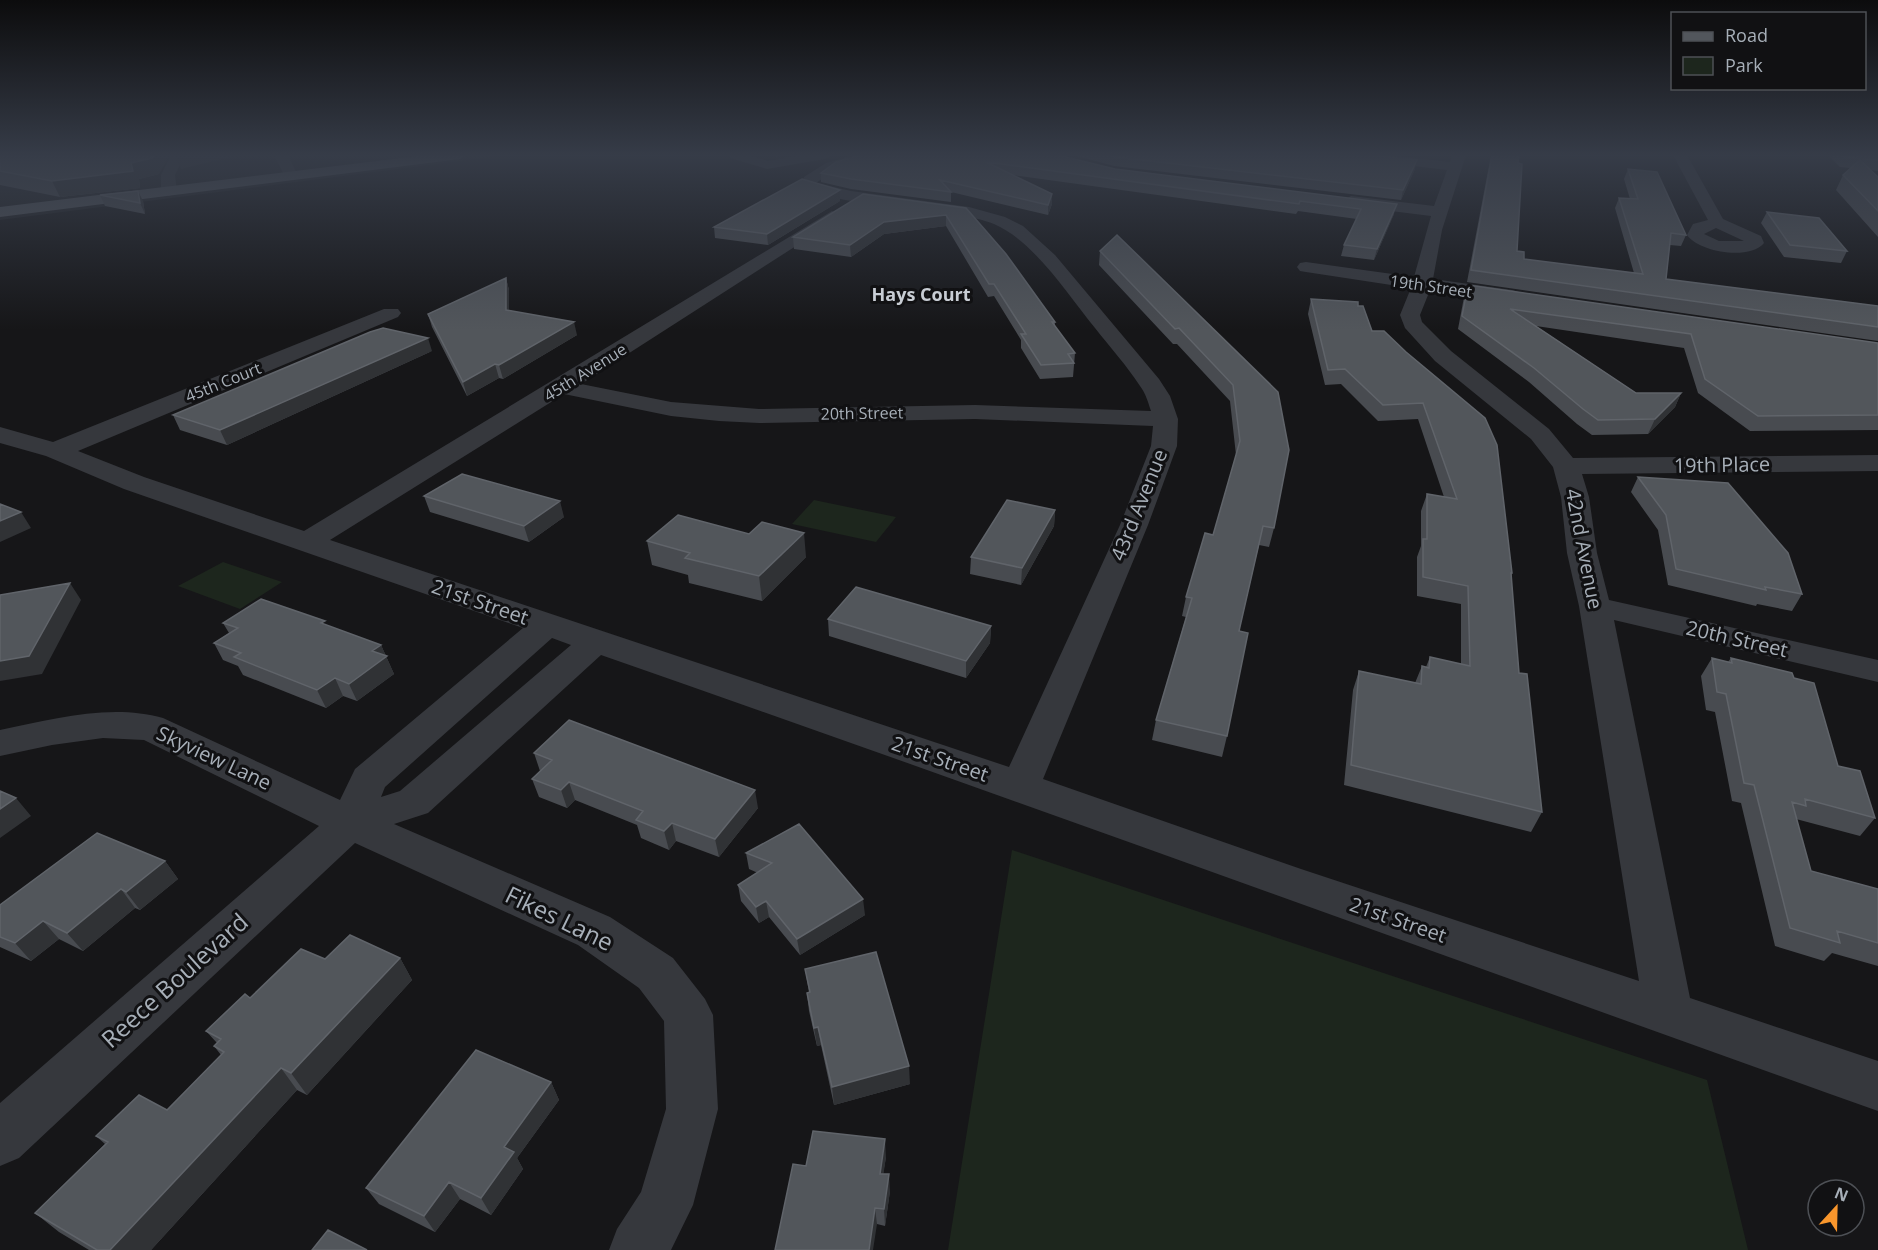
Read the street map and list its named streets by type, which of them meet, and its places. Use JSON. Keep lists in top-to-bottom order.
{
  "streets": {
    "street": [
      "19th Street",
      "45th Avenue",
      "45th Court",
      "20th Street",
      "19th Place",
      "43rd Avenue",
      "42nd Avenue",
      "21st Street",
      "Skyview Lane",
      "Fikes Lane",
      "Reece Boulevard"
    ]
  },
  "crossings": [
    ["19th Street", "42nd Avenue"],
    ["45th Avenue", "20th Street"],
    ["45th Avenue", "21st Street"],
    ["45th Court", "21st Street"],
    ["20th Street", "43rd Avenue"],
    ["20th Street", "42nd Avenue"],
    ["19th Place", "42nd Avenue"],
    ["43rd Avenue", "21st Street"],
    ["42nd Avenue", "21st Street"],
    ["21st Street", "Reece Boulevard"],
    ["Skyview Lane", "Fikes Lane"],
    ["Skyview Lane", "Reece Boulevard"],
    ["Fikes Lane", "Reece Boulevard"]
  ],
  "districts": ["Hays Court"],
  "legend": ["Road", "Park"],
  "north": "top"
}
